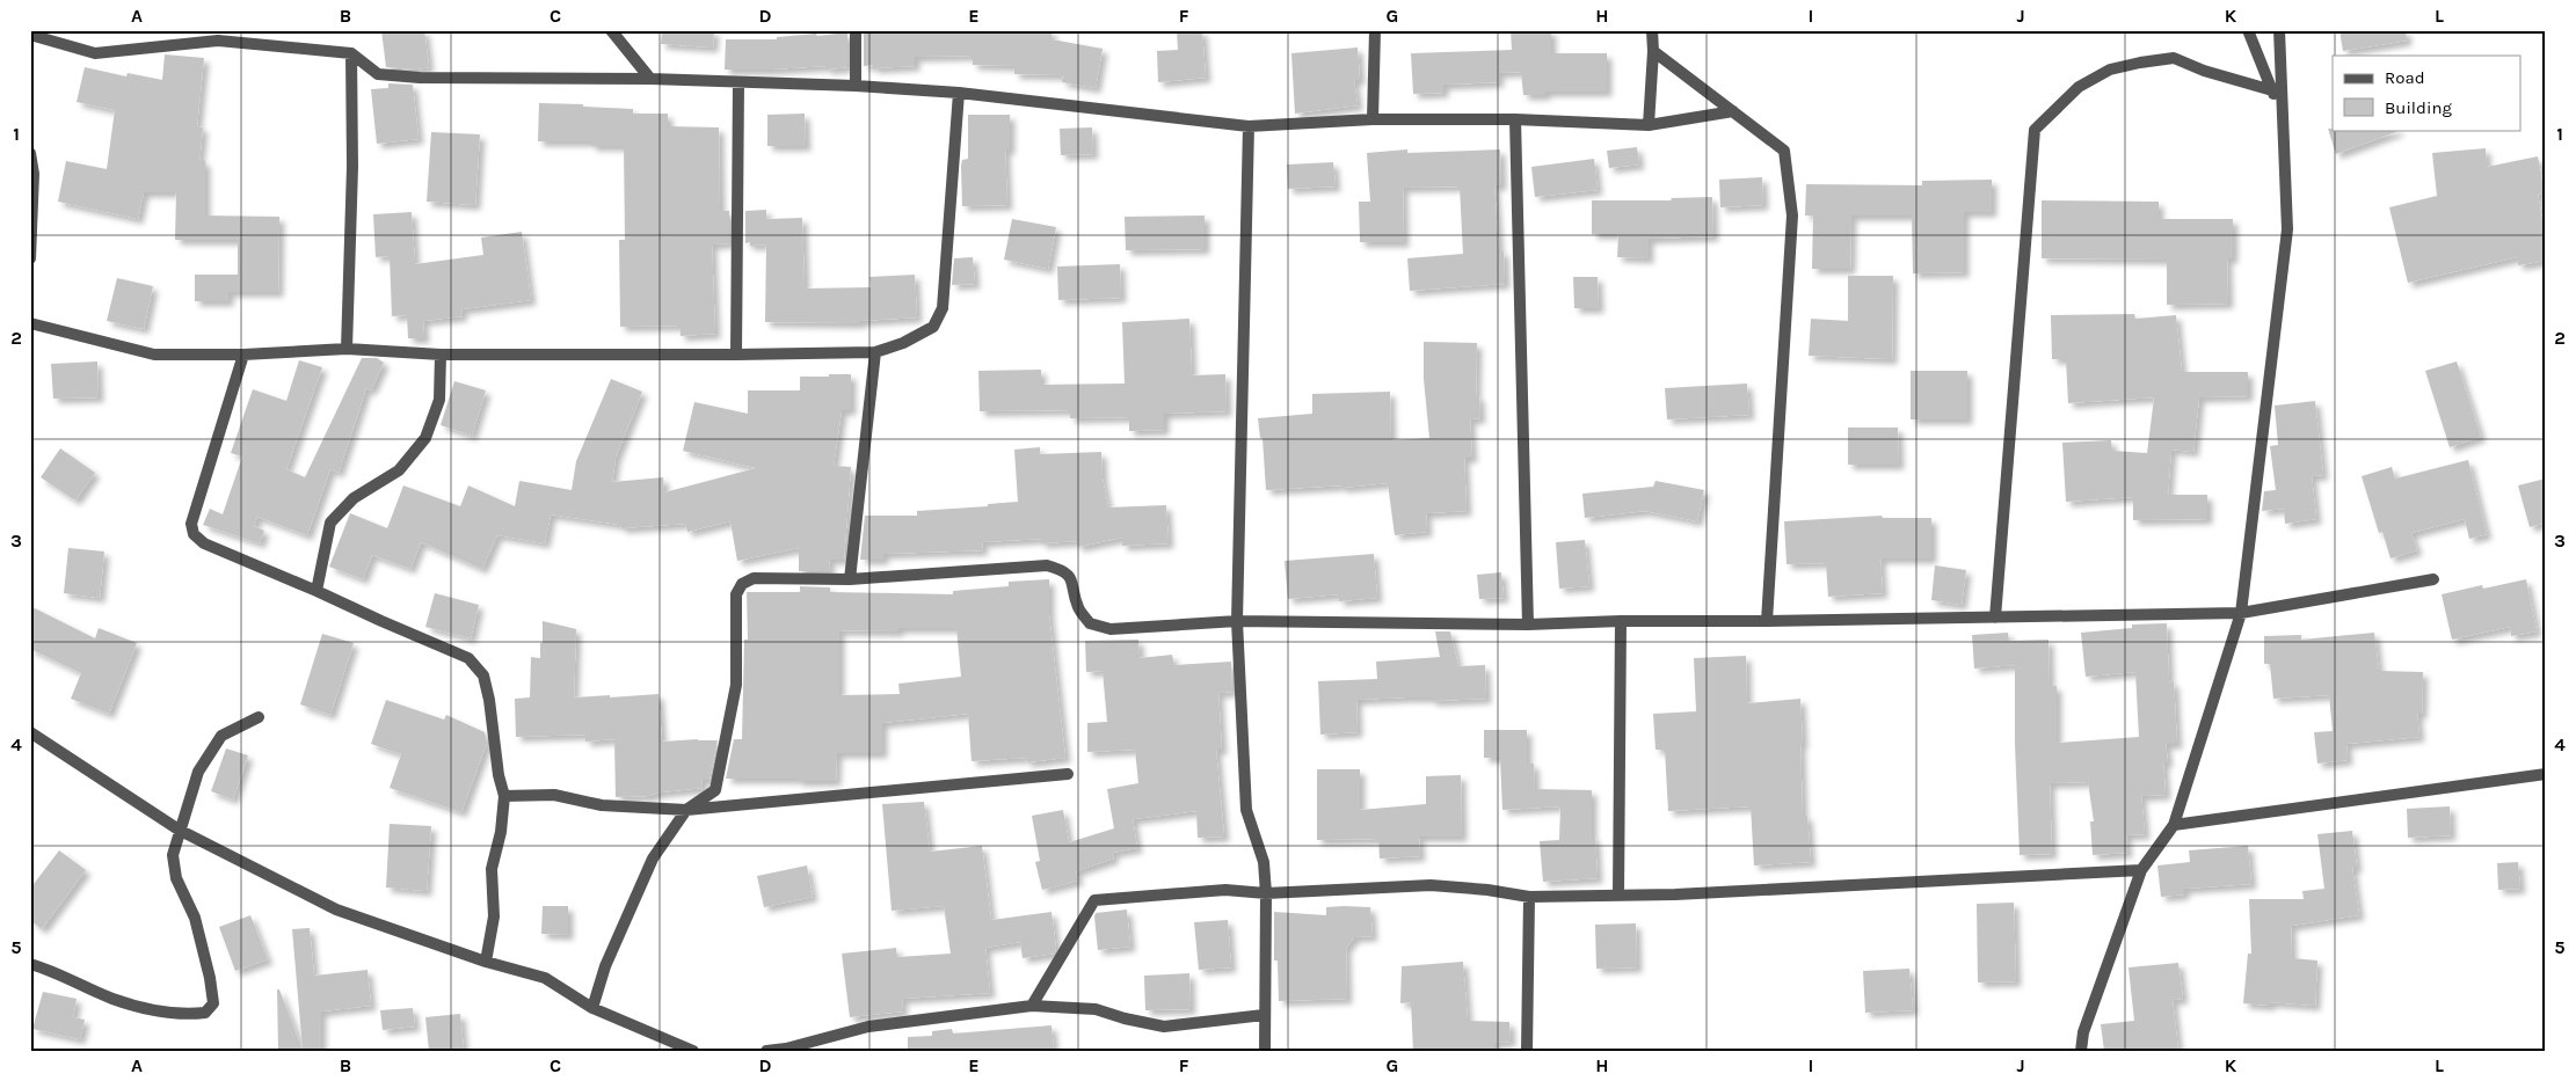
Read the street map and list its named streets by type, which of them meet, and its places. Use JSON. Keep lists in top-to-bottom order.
{
  "legend": ["Road", "Building"],
  "grid": {
    "columns": [
      "A",
      "B",
      "C",
      "D",
      "E",
      "F",
      "G",
      "H",
      "I",
      "J",
      "K",
      "L"
    ],
    "rows": [
      "1",
      "2",
      "3",
      "4",
      "5"
    ]
  }
}
